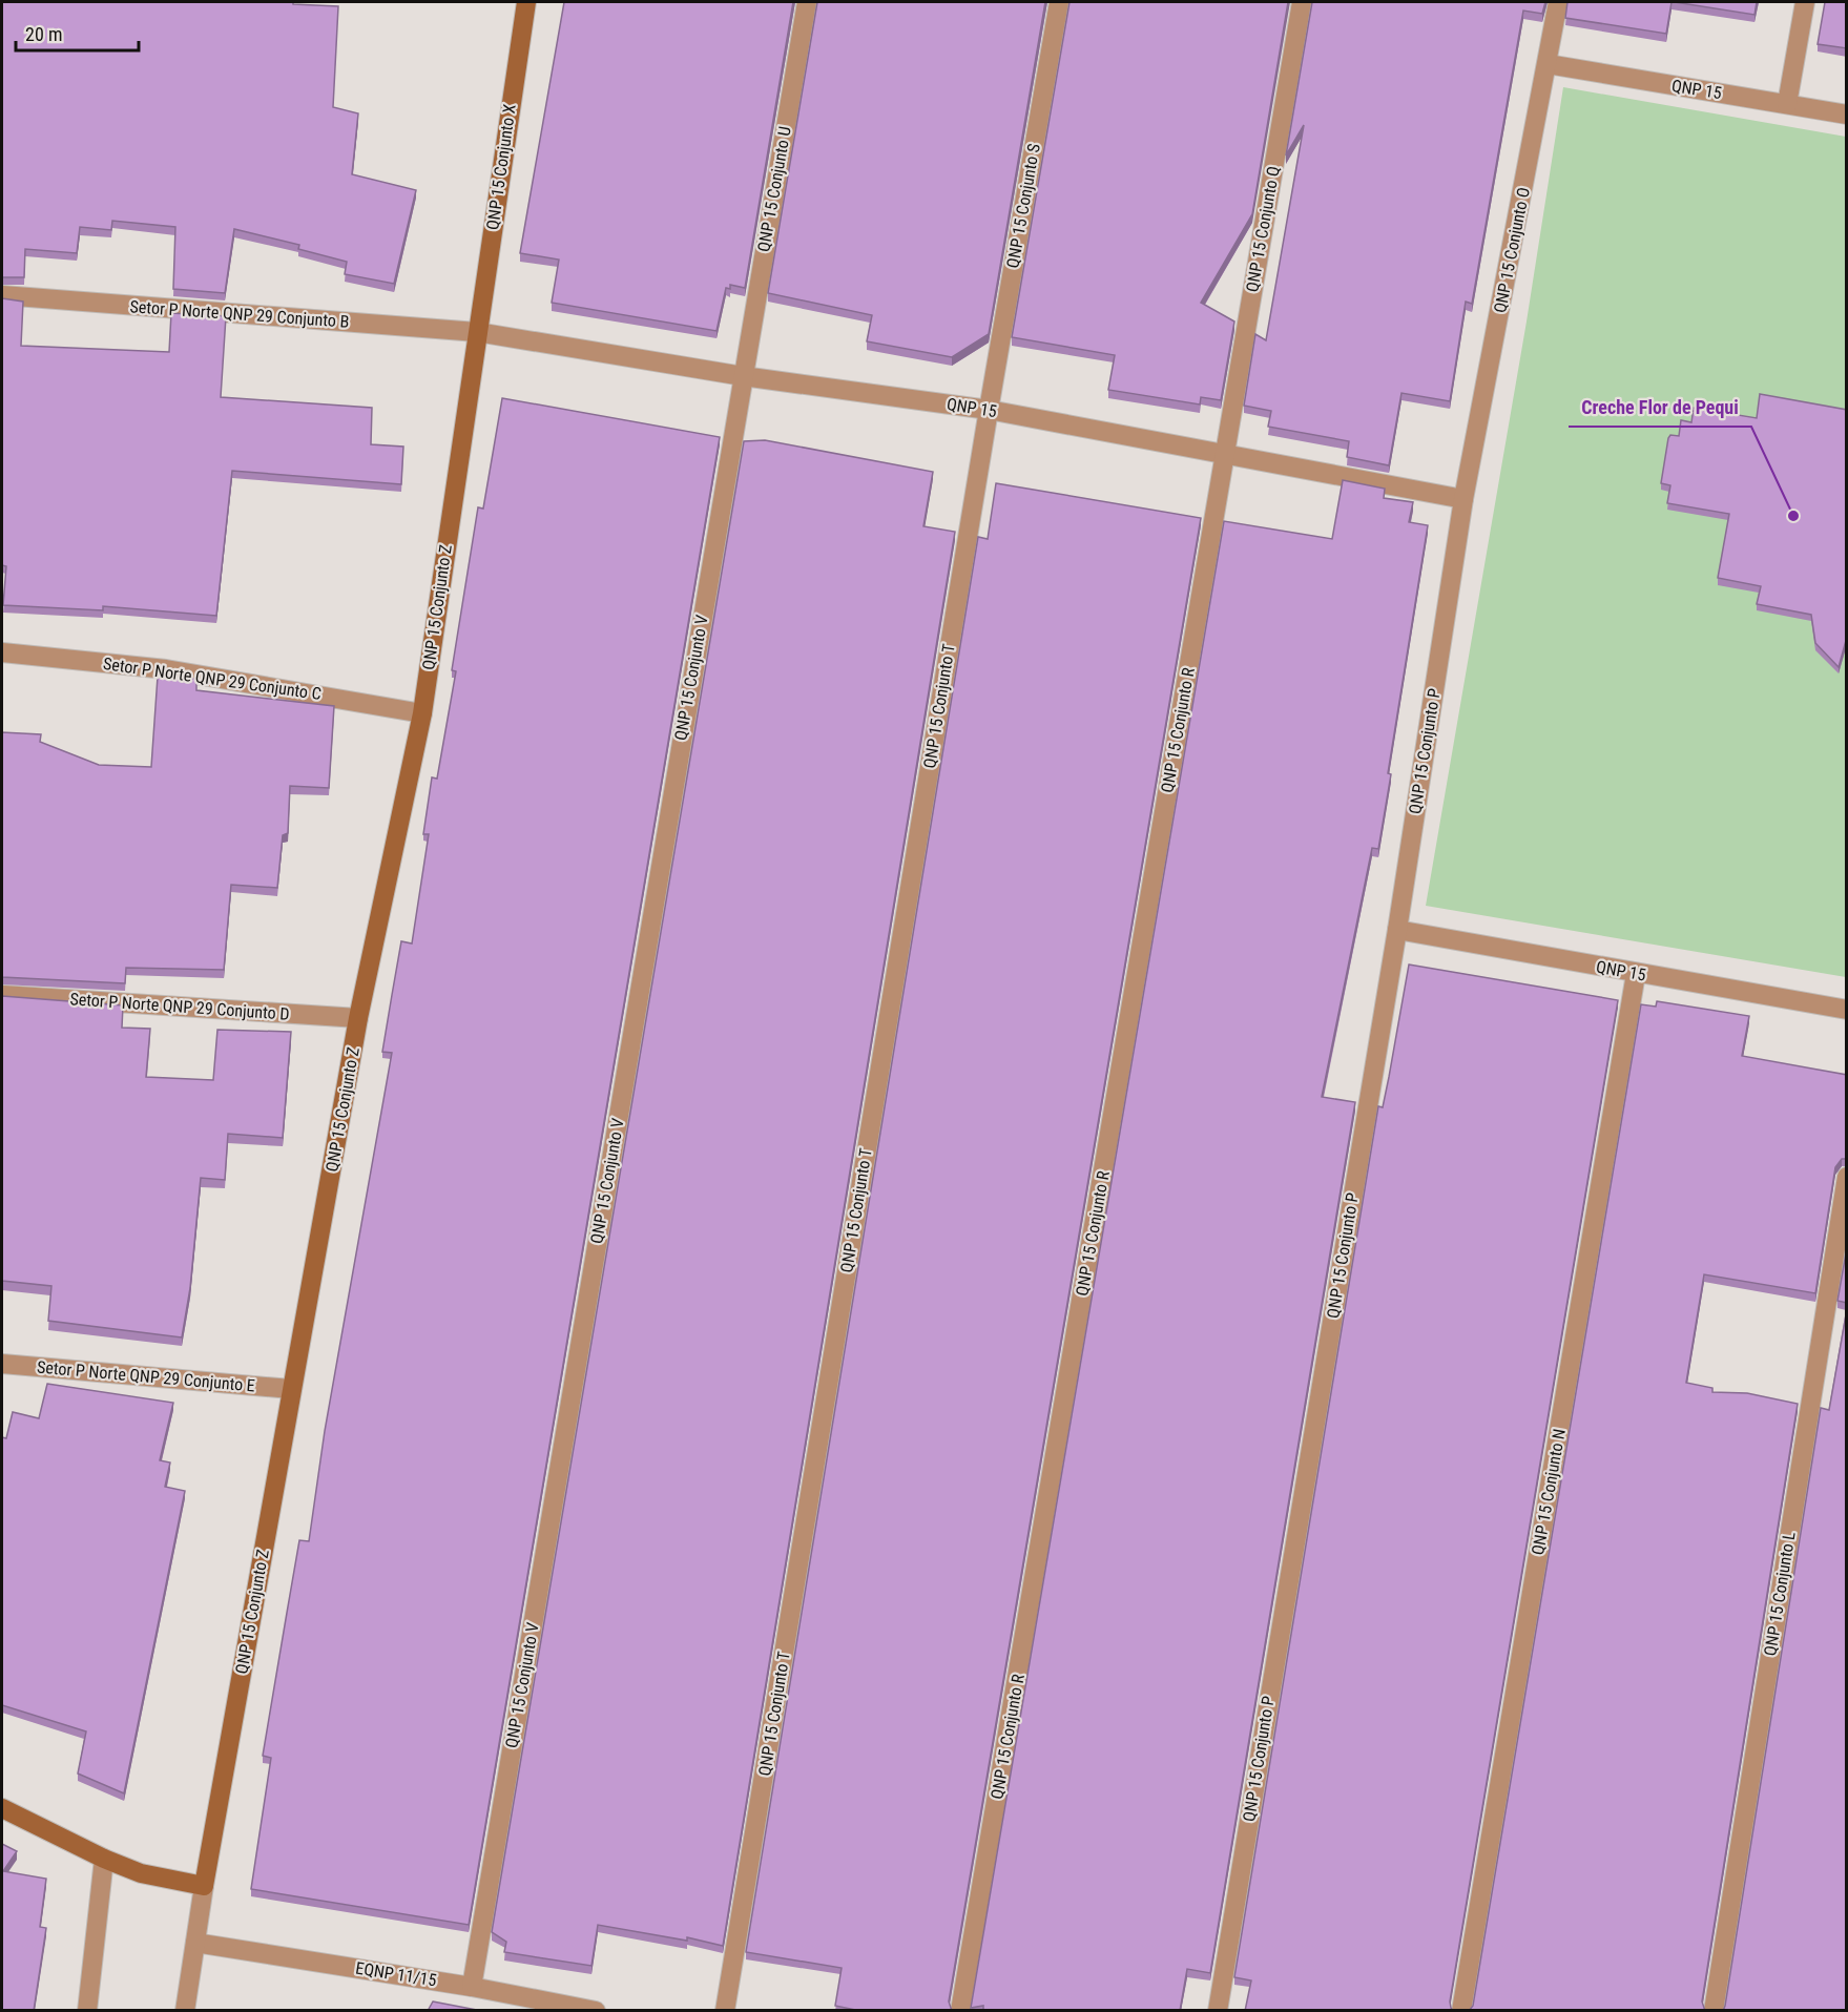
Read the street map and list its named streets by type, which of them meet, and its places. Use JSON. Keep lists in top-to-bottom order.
{
  "streets": {
    "street": [
      "QNP 15",
      "QNP 15 Conjunto X",
      "QNP 15 Conjunto U",
      "QNP 15 Conjunto S",
      "QNP 15 Conjunto Q",
      "QNP 15 Conjunto O",
      "Setor P Norte QNP 29 Conjunto B",
      "QNP 15 Conjunto Z",
      "QNP 15 Conjunto V",
      "Setor P Norte QNP 29 Conjunto C",
      "QNP 15 Conjunto T",
      "QNP 15 Conjunto R",
      "QNP 15 Conjunto P",
      "Setor P Norte QNP 29 Conjunto D",
      "Setor P Norte QNP 29 Conjunto E",
      "QNP 15 Conjunto N",
      "QNP 15 Conjunto L",
      "EQNP 11/15"
    ]
  },
  "crossings": [
    ["QNP 15", "QNP 15 Conjunto X"],
    ["QNP 15", "QNP 15 Conjunto U"],
    ["QNP 15", "QNP 15 Conjunto S"],
    ["QNP 15", "QNP 15 Conjunto Q"],
    ["QNP 15", "QNP 15 Conjunto O"],
    ["QNP 15", "Setor P Norte QNP 29 Conjunto B"],
    ["QNP 15", "QNP 15 Conjunto Z"],
    ["QNP 15", "QNP 15 Conjunto V"],
    ["QNP 15", "QNP 15 Conjunto T"],
    ["QNP 15", "QNP 15 Conjunto R"],
    ["QNP 15", "QNP 15 Conjunto P"],
    ["QNP 15", "QNP 15 Conjunto N"],
    ["QNP 15 Conjunto X", "Setor P Norte QNP 29 Conjunto B"],
    ["QNP 15 Conjunto X", "QNP 15 Conjunto Z"],
    ["QNP 15 Conjunto U", "QNP 15 Conjunto V"],
    ["QNP 15 Conjunto S", "QNP 15 Conjunto T"],
    ["QNP 15 Conjunto Q", "QNP 15 Conjunto R"],
    ["QNP 15 Conjunto O", "QNP 15 Conjunto P"],
    ["Setor P Norte QNP 29 Conjunto B", "QNP 15 Conjunto Z"],
    ["QNP 15 Conjunto Z", "Setor P Norte QNP 29 Conjunto C"],
    ["QNP 15 Conjunto Z", "Setor P Norte QNP 29 Conjunto D"],
    ["QNP 15 Conjunto Z", "Setor P Norte QNP 29 Conjunto E"],
    ["QNP 15 Conjunto V", "EQNP 11/15"]
  ],
  "places": ["Creche Flor de Pequi"],
  "scale_bar": "20 m"
}
